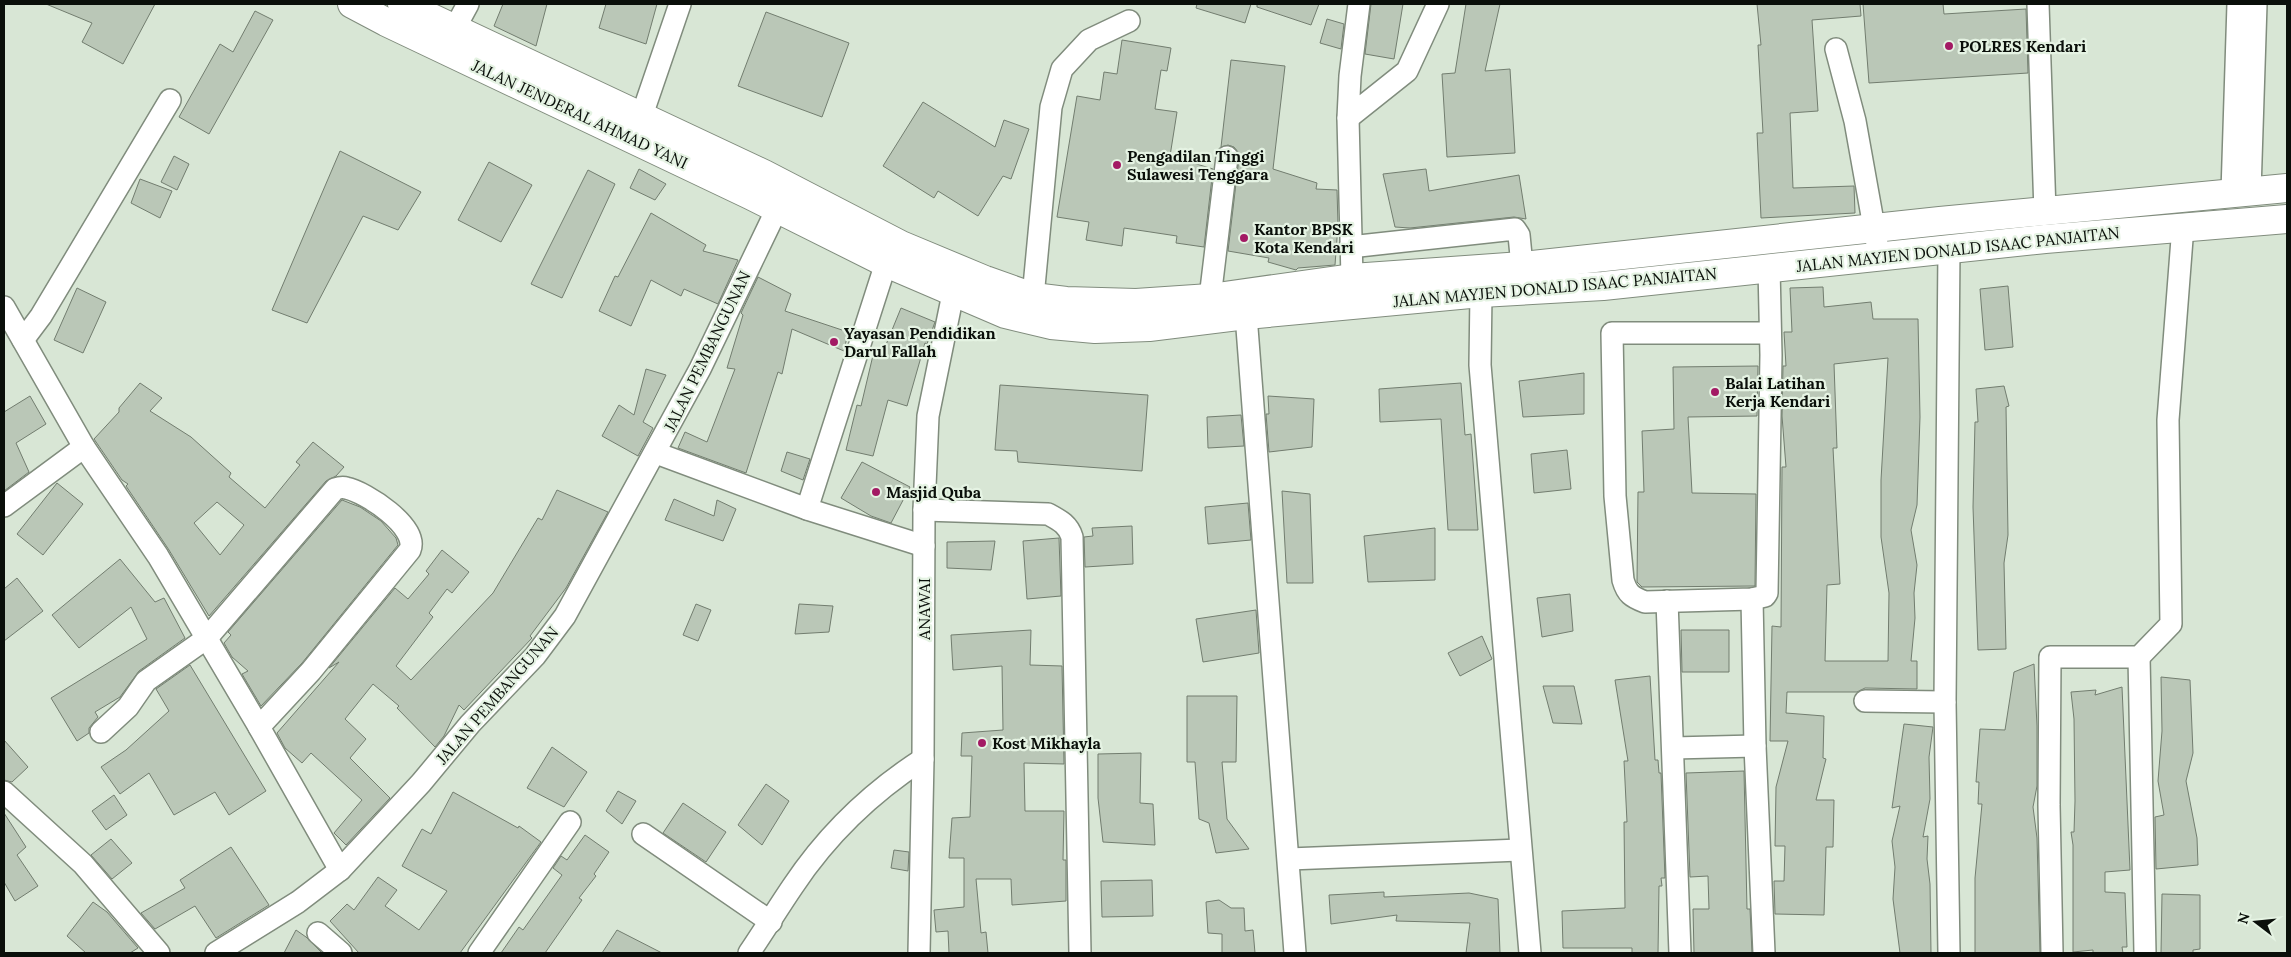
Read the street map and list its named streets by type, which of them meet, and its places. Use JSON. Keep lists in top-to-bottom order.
{
  "streets": {
    "highway": ["JALAN JENDERAL AHMAD YANI", "JALAN MAYJEN DONALD ISAAC PANJAITAN"],
    "street": ["JALAN PEMBANGUNAN", "ANAWAI"]
  },
  "crossings": [
    ["JALAN JENDERAL AHMAD YANI", "JALAN PEMBANGUNAN"],
    ["JALAN MAYJEN DONALD ISAAC PANJAITAN", "ANAWAI"]
  ],
  "places": [
    "POLRES Kendari",
    "Pengadilan Tinggi Sulawesi Tenggara",
    "Kantor BPSK Kota Kendari",
    "Yayasan Pendidikan Darul Fallah",
    "Balai Latihan Kerja Kendari",
    "Masjid Quba",
    "Kost Mikhayla"
  ],
  "north": "left"
}
